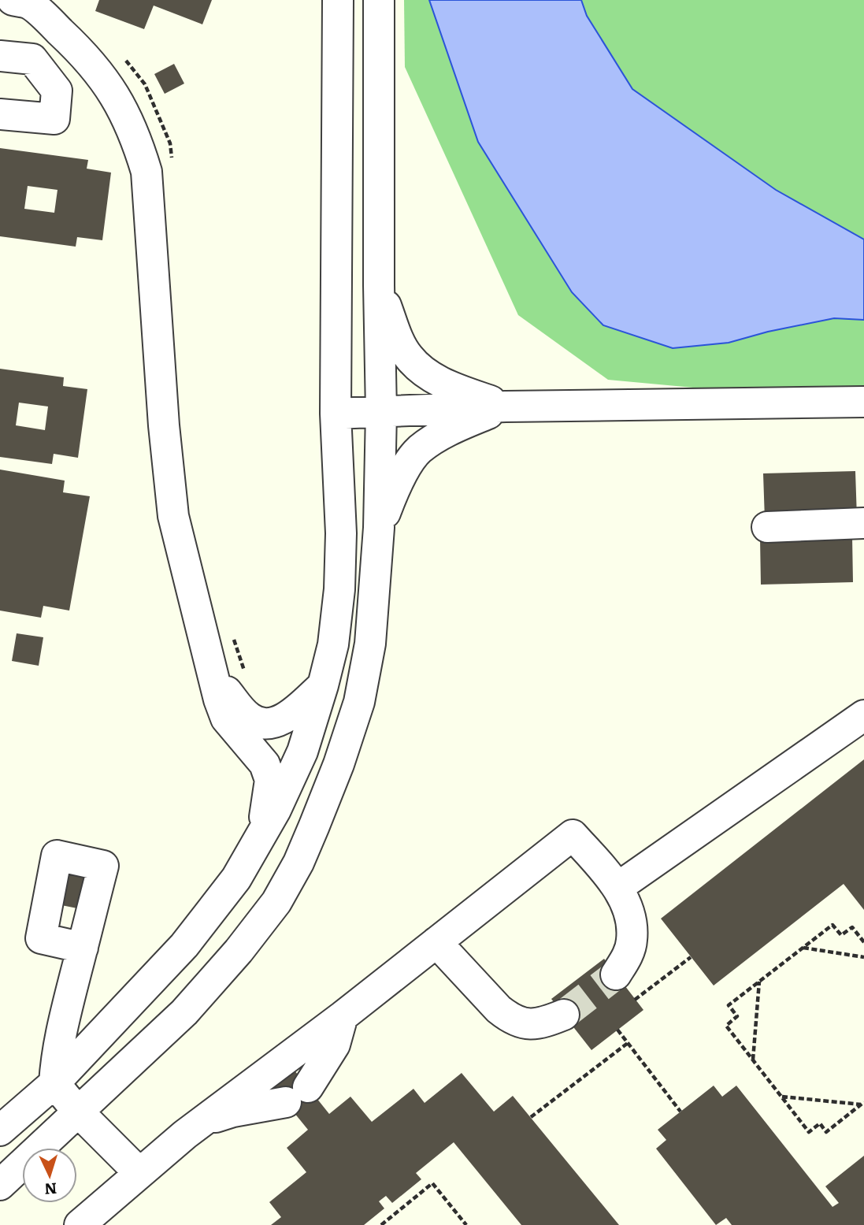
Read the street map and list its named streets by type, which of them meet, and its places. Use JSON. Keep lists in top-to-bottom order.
{
  "north": "bottom"
}
